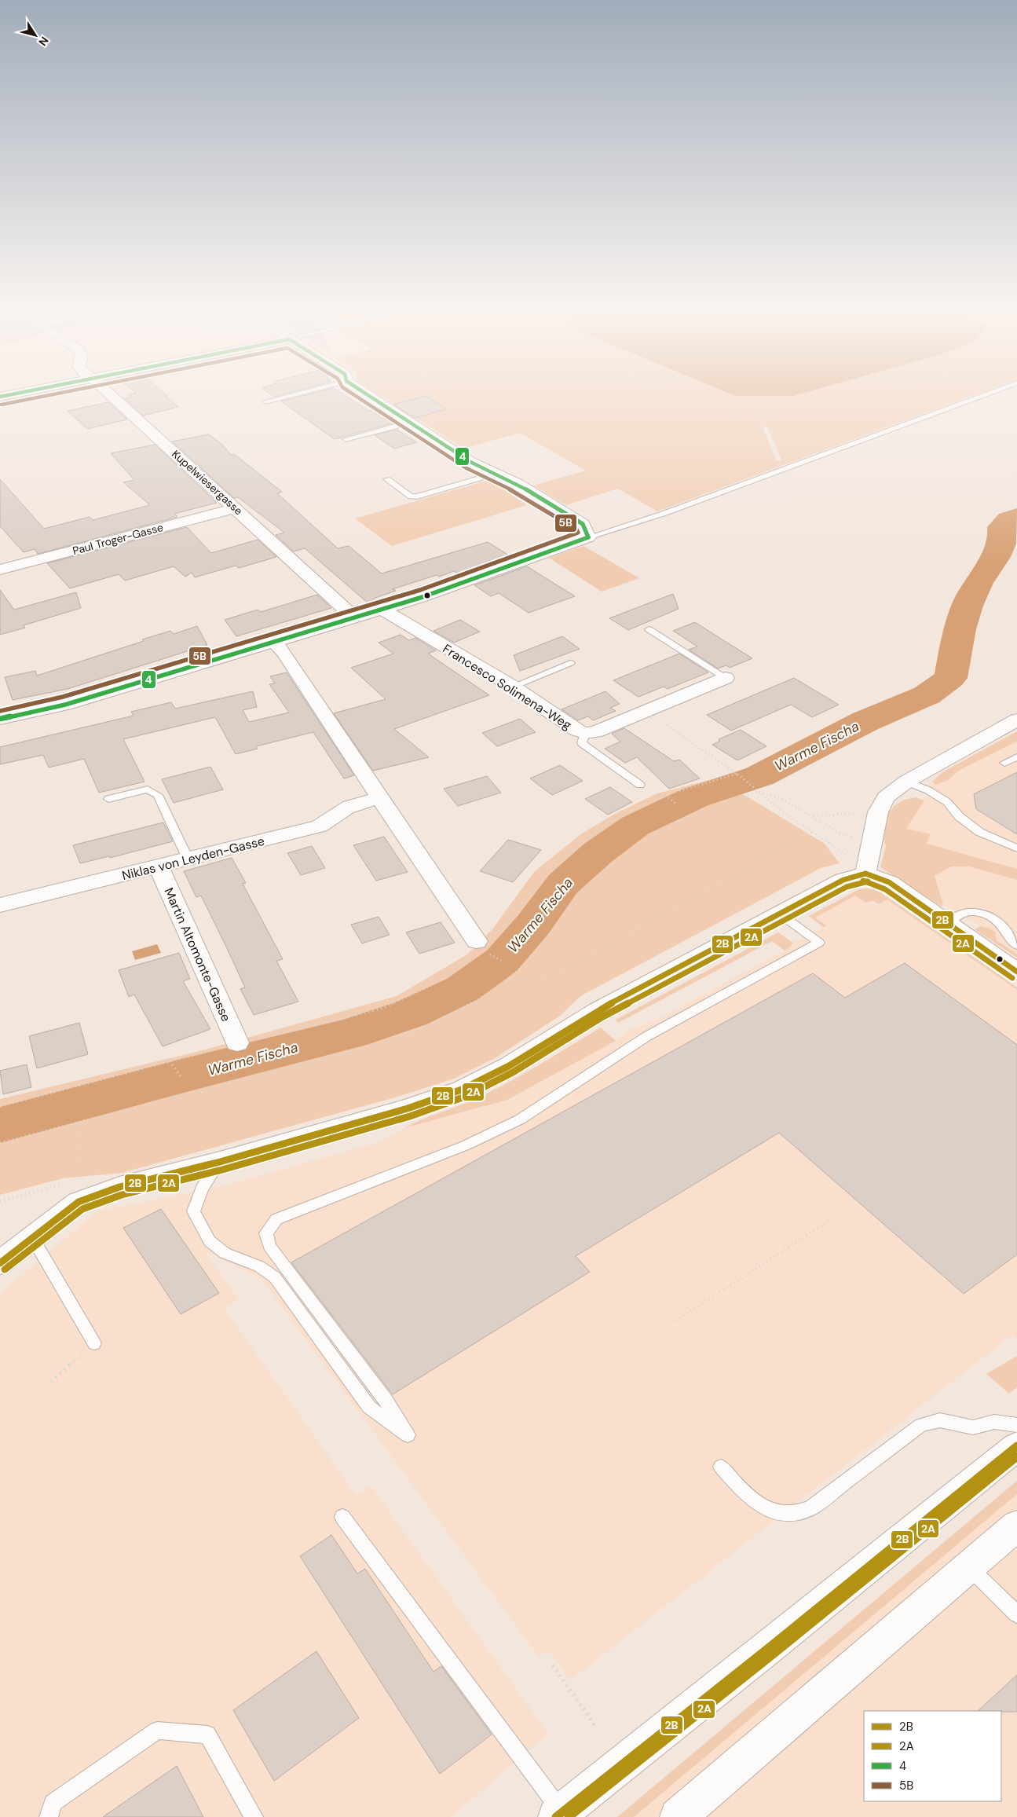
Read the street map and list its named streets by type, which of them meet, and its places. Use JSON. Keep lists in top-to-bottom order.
{
  "streets": {
    "street": [
      "Kupelwiesergasse",
      "Paul Troger-Gasse",
      "Francesco Solimena-Weg",
      "Niklas von Leyden-Gasse",
      "Martin Altomonte-Gasse"
    ]
  },
  "crossings": [
    ["Kupelwiesergasse", "Paul Troger-Gasse"],
    ["Niklas von Leyden-Gasse", "Martin Altomonte-Gasse"]
  ],
  "water": ["Warme Fischa"],
  "lines": [
    "transit line 4",
    "transit line 5B",
    "transit line 2B",
    "transit line 2A"
  ],
  "legend": [
    "2B",
    "2A",
    "4",
    "5B"
  ],
  "north": "bottom right"
}
